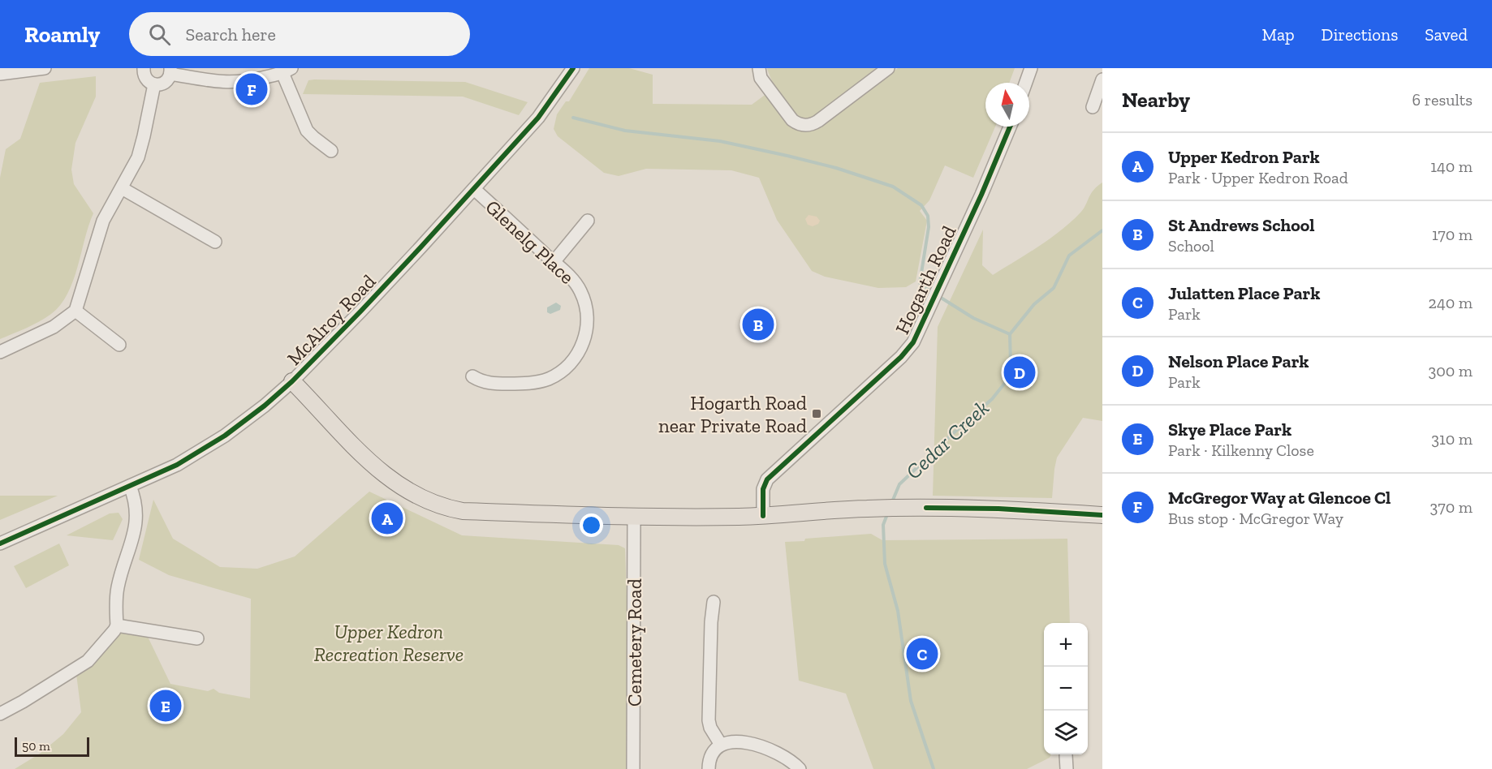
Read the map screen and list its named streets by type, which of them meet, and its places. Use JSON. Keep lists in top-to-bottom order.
{
  "streets": {
    "street": [
      "Glenelg Place",
      "Hogarth Road",
      "McAlroy Road",
      "Cemetery Road"
    ]
  },
  "crossings": [
    ["Glenelg Place", "McAlroy Road"]
  ],
  "water": ["Cedar Creek"],
  "parks": ["Upper Kedron Recreation Reserve"],
  "places": {
    "transit": ["Hogarth Road near Private Road"]
  },
  "scale_bar": "50 m",
  "north": "top",
  "page": {
    "header": "Roamly",
    "search": "Search here",
    "nav": ["Map", "Directions", "Saved"],
    "heading": ["Nearby", "6 results"],
    "pins": [
      "F",
      "B",
      "D",
      "A",
      "C",
      "E"
    ],
    "list": [
      {
        "mark": "A",
        "name": "Upper Kedron Park",
        "note": "Park · Upper Kedron Road",
        "value": "140 m"
      },
      {
        "mark": "B",
        "name": "St Andrews School",
        "note": "School",
        "value": "170 m"
      },
      {
        "mark": "C",
        "name": "Julatten Place Park",
        "note": "Park",
        "value": "240 m"
      },
      {
        "mark": "D",
        "name": "Nelson Place Park",
        "note": "Park",
        "value": "300 m"
      },
      {
        "mark": "E",
        "name": "Skye Place Park",
        "note": "Park · Kilkenny Close",
        "value": "310 m"
      },
      {
        "mark": "F",
        "name": "McGregor Way at Glencoe Cl",
        "note": "Bus stop · McGregor Way",
        "value": "370 m"
      }
    ],
    "map_buttons": ["+", "−"],
    "scale": "50 m"
  }
}
